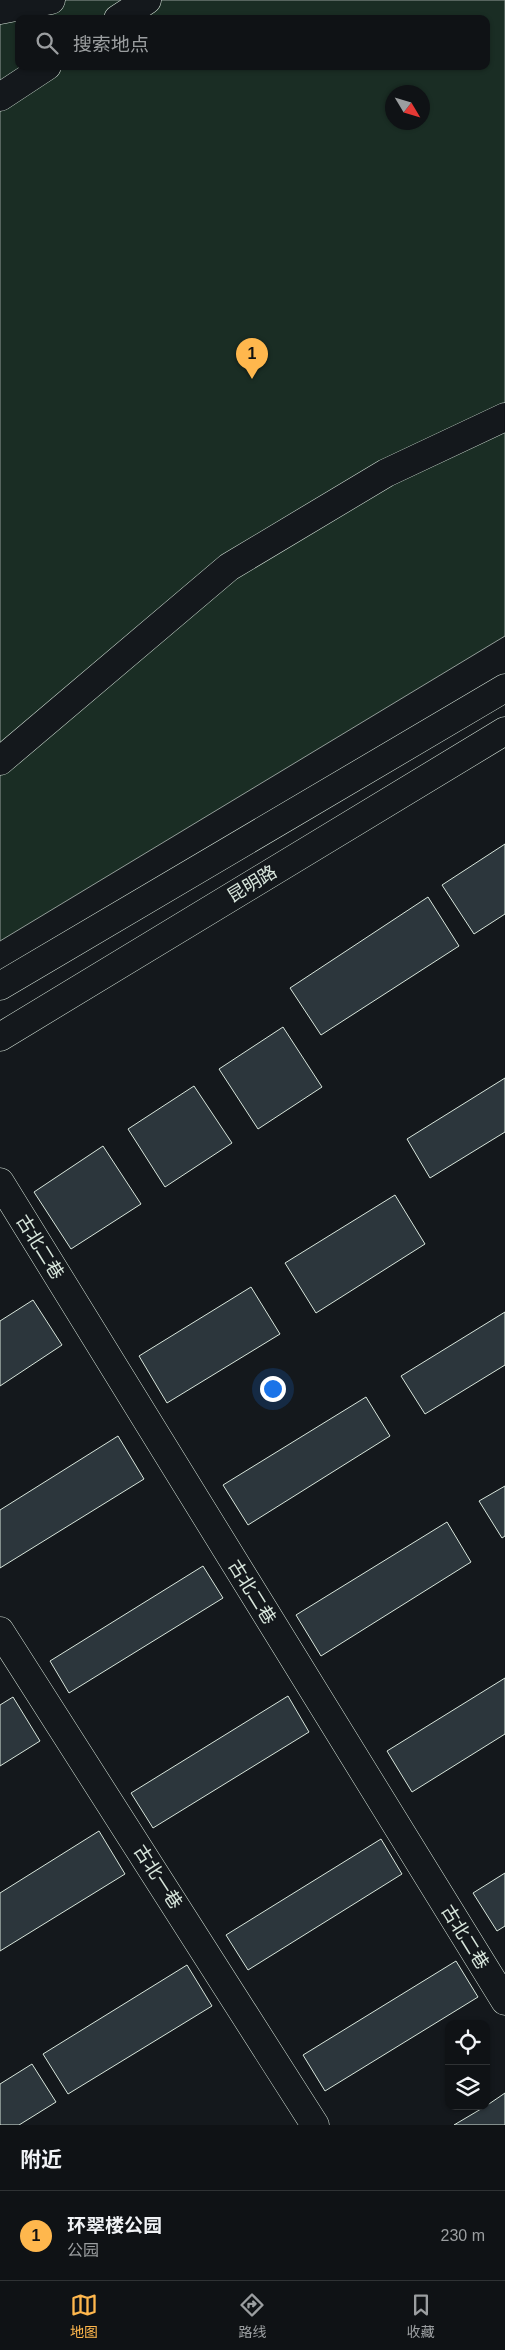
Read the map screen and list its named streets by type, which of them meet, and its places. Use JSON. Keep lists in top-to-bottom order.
{
  "streets": {
    "main road": ["昆明路", "古北二巷", "古北一巷"]
  },
  "north": "bottom right",
  "page": {
    "search": "搜索地点",
    "pins": "1",
    "heading": "附近",
    "list": [
      {
        "mark": "1",
        "name": "环翠楼公园",
        "note": "公园",
        "value": "230 m"
      }
    ],
    "nav": ["地图", "路线", "收藏"]
  }
}
